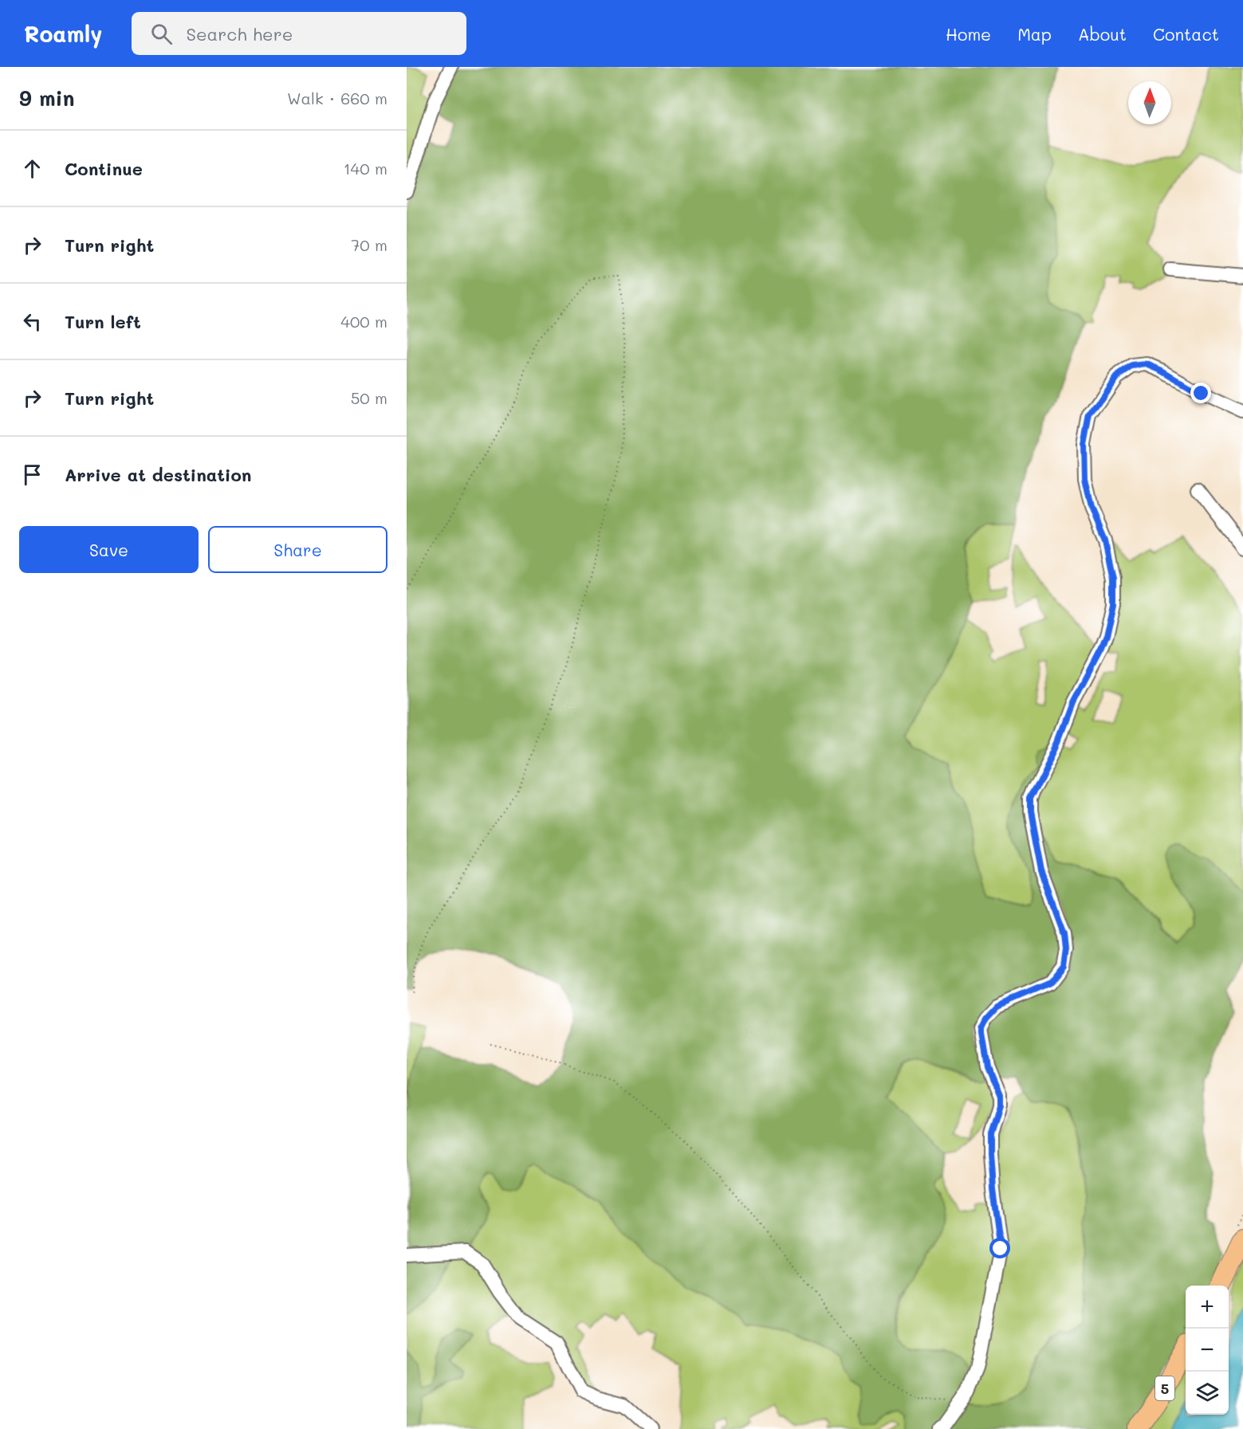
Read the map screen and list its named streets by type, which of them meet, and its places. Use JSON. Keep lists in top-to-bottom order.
{
  "streets": {
    "main road": ["5"]
  },
  "north": "top",
  "page": {
    "header": "Roamly",
    "search": "Search here",
    "nav": [
      "Home",
      "Map",
      "About",
      "Contact"
    ],
    "heading": ["9 min", "Walk · 660 m"],
    "list": [
      ["Continue", "140 m"],
      ["Turn right", "70 m"],
      ["Turn left", "400 m"],
      ["Turn right", "50 m"],
      "Arrive at destination"
    ],
    "buttons": ["Save", "Share"],
    "map_buttons": ["+", "−"]
  }
}
